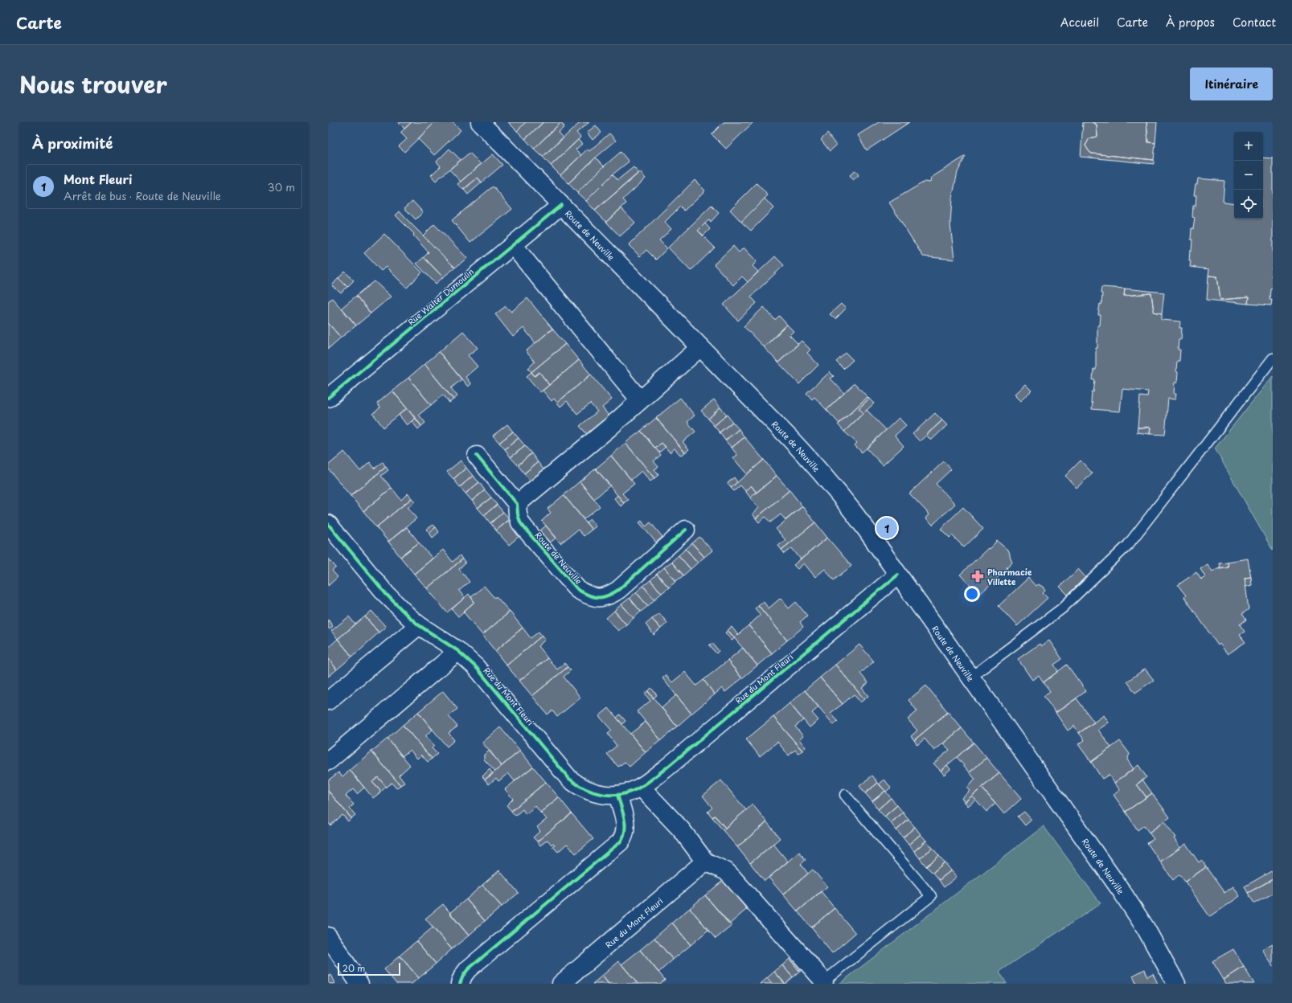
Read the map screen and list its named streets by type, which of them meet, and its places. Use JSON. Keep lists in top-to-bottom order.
{
  "streets": {
    "street": ["Route de Neuville", "Rue Walter Dumoulin", "Rue du Mont Fleuri"]
  },
  "crossings": [
    ["Route de Neuville", "Rue Walter Dumoulin"],
    ["Route de Neuville", "Rue du Mont Fleuri"]
  ],
  "places": {
    "pharmacy": ["Pharmacie Villette"]
  },
  "scale_bar": "20 m",
  "page": {
    "header": "Carte",
    "nav": [
      "Accueil",
      "Carte",
      "À propos",
      "Contact"
    ],
    "title": "Nous trouver",
    "buttons": "Itinéraire",
    "heading": "À proximité",
    "map_buttons": ["+", "−"],
    "list": [
      {
        "mark": "1",
        "name": "Mont Fleuri",
        "note": "Arrêt de bus · Route de Neuville",
        "value": "30 m"
      }
    ],
    "pins": "1",
    "scale": "20 m"
  }
}
